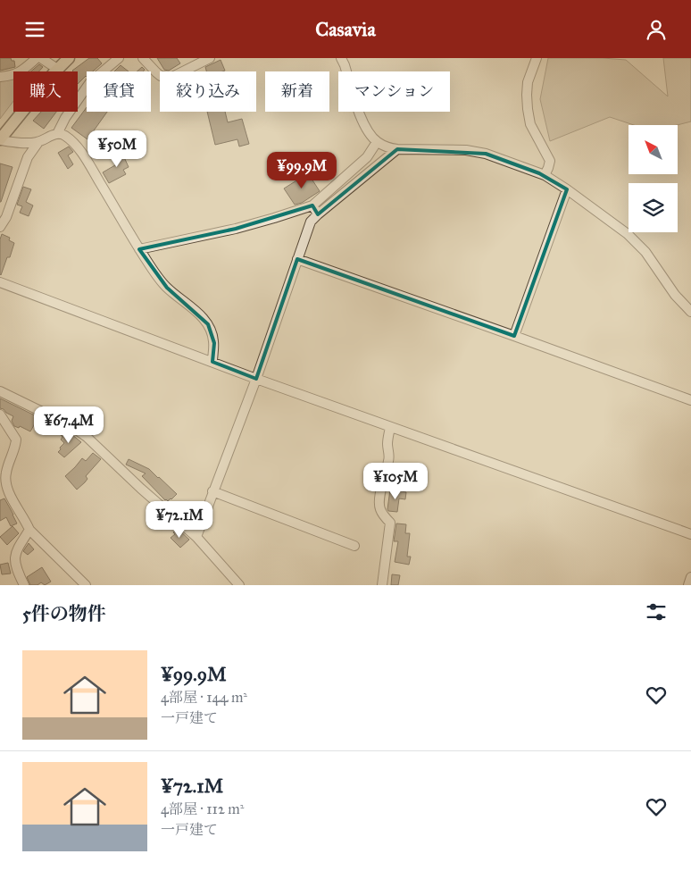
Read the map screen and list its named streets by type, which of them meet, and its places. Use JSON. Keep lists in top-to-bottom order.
{
  "north": "top left",
  "page": {
    "header": "Casavia",
    "chip": [
      "購入",
      "賃貸",
      "絞り込み",
      "新着",
      "マンション"
    ],
    "price": [
      "¥50M",
      "¥99.9M",
      "¥67.4M",
      "¥105M",
      "¥72.1M"
    ],
    "heading": "5件の物件",
    "list": [
      {
        "name": "¥99.9M",
        "note": "4部屋 · 144 m² · 一戸建て"
      },
      {
        "name": "¥72.1M",
        "note": "4部屋 · 112 m² · 一戸建て"
      }
    ]
  }
}
